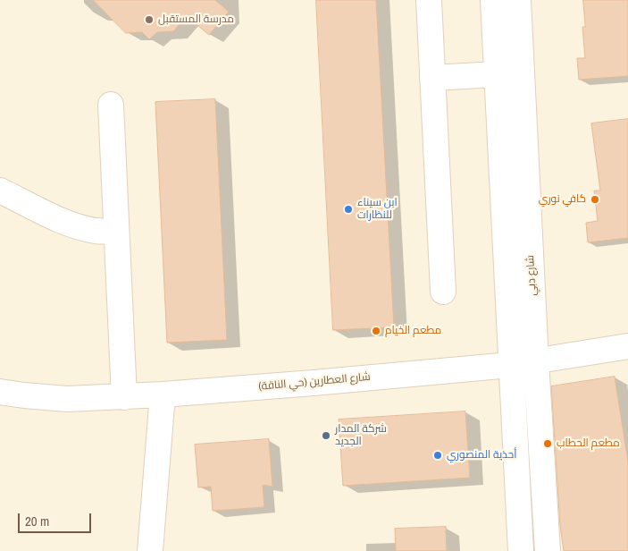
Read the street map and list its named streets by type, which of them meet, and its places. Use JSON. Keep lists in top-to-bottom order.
{
  "streets": {
    "street": ["شارع دبي", "شارع العطارين (حي الناقة)"]
  },
  "crossings": [
    ["شارع دبي", "شارع العطارين (حي الناقة)"]
  ],
  "places": [
    "مدرسة المستقبل",
    "كافي نوري",
    "ابن سيناء للنظارات",
    "مطعم الخيام",
    "شركة المدار الجديد",
    "مطعم الحطاب",
    "أحذية المنصوري"
  ],
  "scale_bar": "20 m"
}
